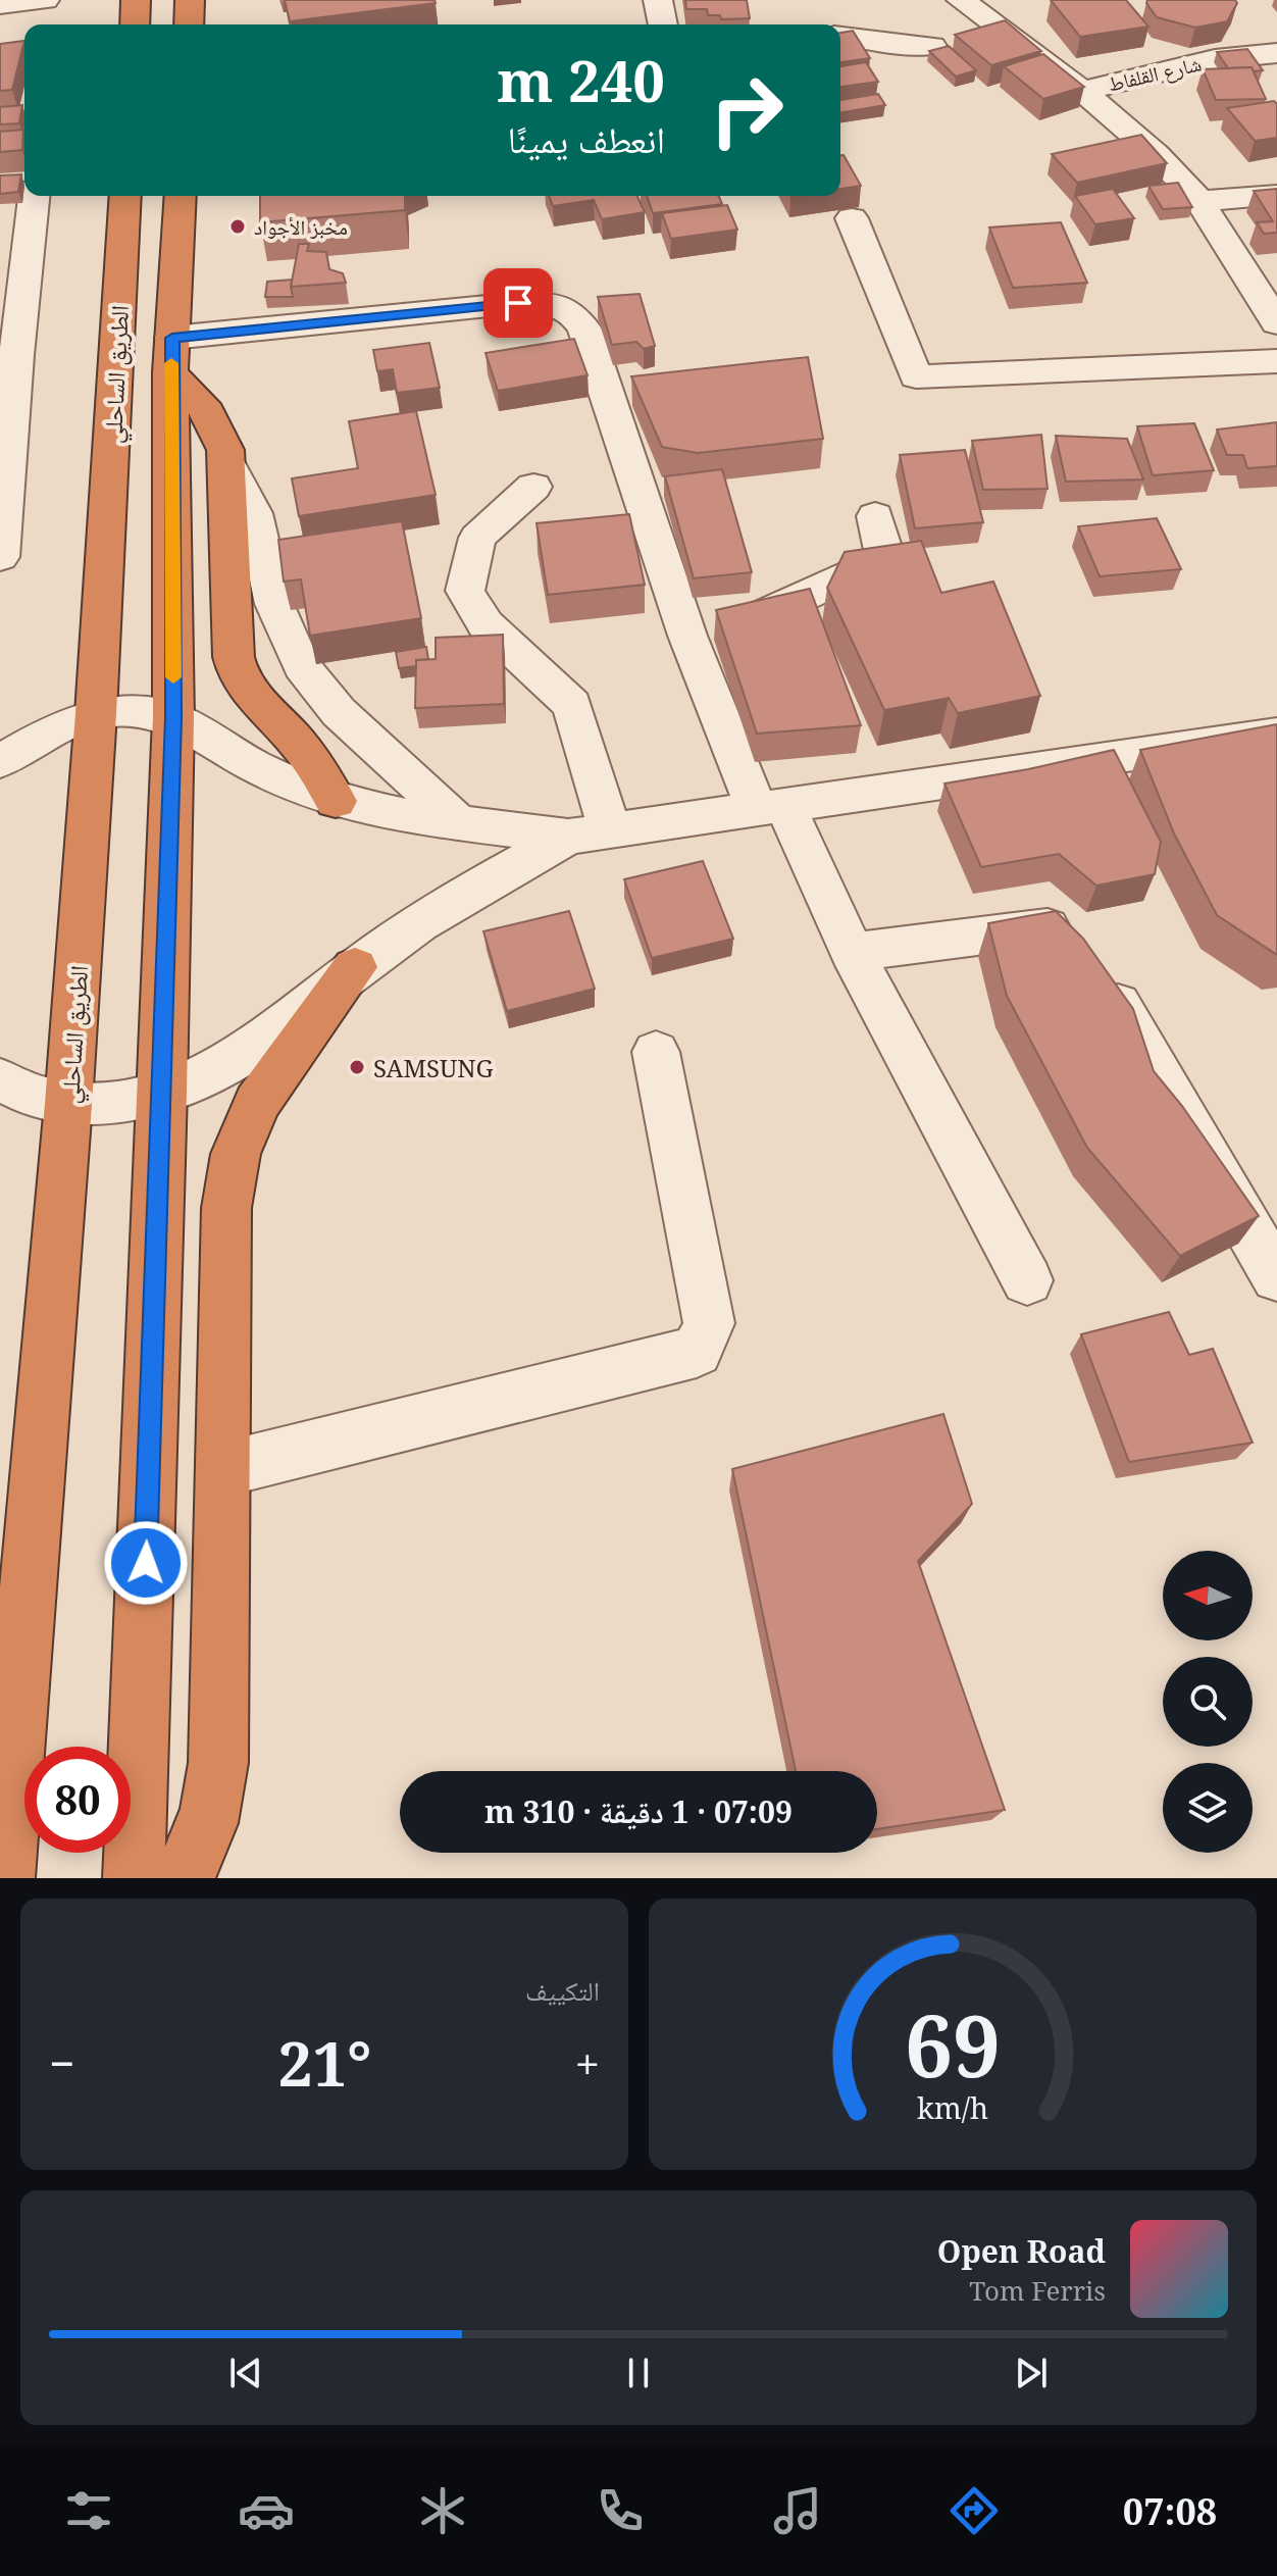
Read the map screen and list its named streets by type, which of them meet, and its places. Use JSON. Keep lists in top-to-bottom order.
{
  "streets": {
    "highway": ["الطريق الساحلي"],
    "street": ["شارع القلفاط"]
  },
  "places": ["مخبز الأجواد", "SAMSUNG"],
  "north": "left",
  "page": {
    "turn": ["240 m", "انعطف يمينًا"],
    "limit": "80",
    "trip": "07:09 · 1 دقيقة · 310 m",
    "tile": "التكييف",
    "heat": ["−", "21°", "+"],
    "song": ["Open Road", "Tom Ferris"],
    "tabs": "07:08",
    "gauge": ["69", "km/h"]
  }
}
